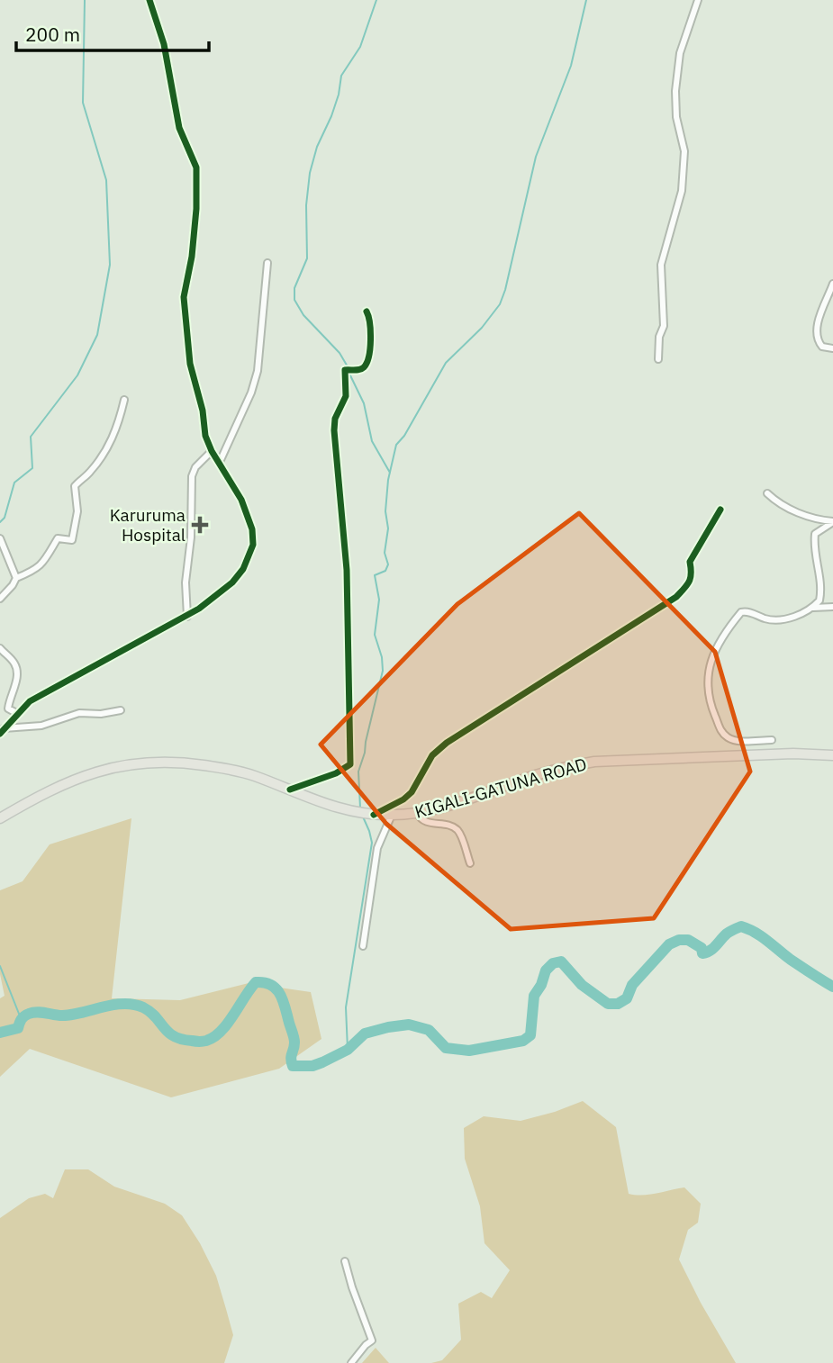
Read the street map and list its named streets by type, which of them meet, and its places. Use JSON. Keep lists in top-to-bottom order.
{
  "streets": {
    "highway": ["KIGALI-GATUNA ROAD"]
  },
  "places": {
    "health": ["Karuruma Hospital"]
  },
  "scale_bar": "200 m"
}
